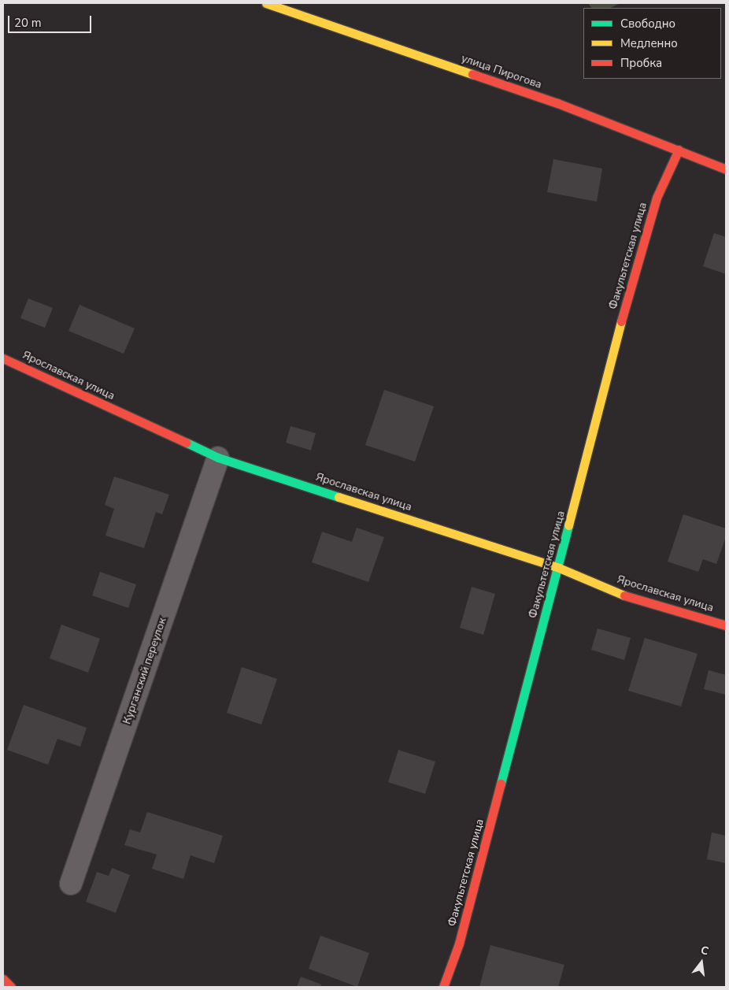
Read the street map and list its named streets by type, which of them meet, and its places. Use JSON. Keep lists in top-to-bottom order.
{
  "streets": {
    "street": [
      "улица Пирогова",
      "Факультетская улица",
      "Ярославская улица",
      "Курганский переулок"
    ]
  },
  "crossings": [
    ["улица Пирогова", "Факультетская улица"],
    ["Факультетская улица", "Ярославская улица"],
    ["Ярославская улица", "Курганский переулок"]
  ],
  "legend": ["Свободно", "Медленно", "Пробка"],
  "scale_bar": "20 m",
  "north": "top"
}
